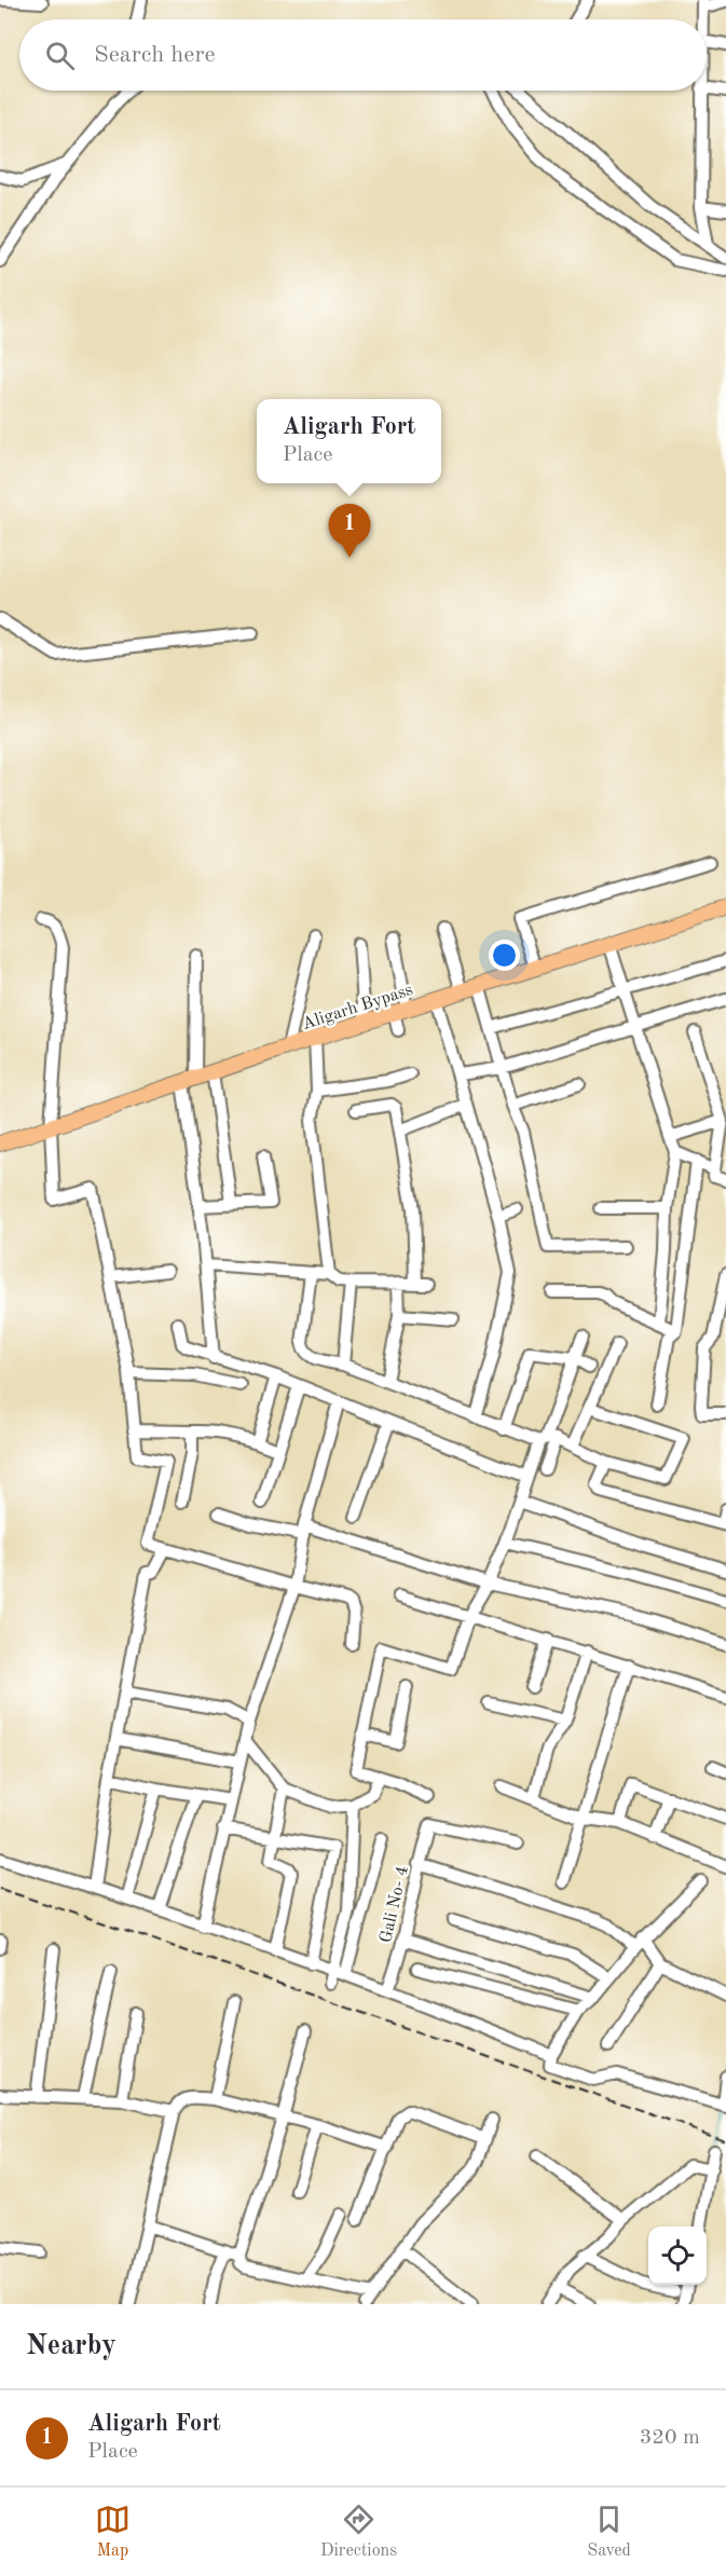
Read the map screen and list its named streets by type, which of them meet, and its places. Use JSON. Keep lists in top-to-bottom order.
{
  "streets": {
    "main road": ["Aligarh Bypass"],
    "street": ["Gali No- 4"]
  },
  "page": {
    "search": "Search here",
    "popup": ["Aligarh Fort", "Place"],
    "pins": "1",
    "heading": "Nearby",
    "list": [
      {
        "mark": "1",
        "name": "Aligarh Fort",
        "note": "Place",
        "value": "320 m"
      }
    ],
    "nav": ["Map", "Directions", "Saved"]
  }
}
